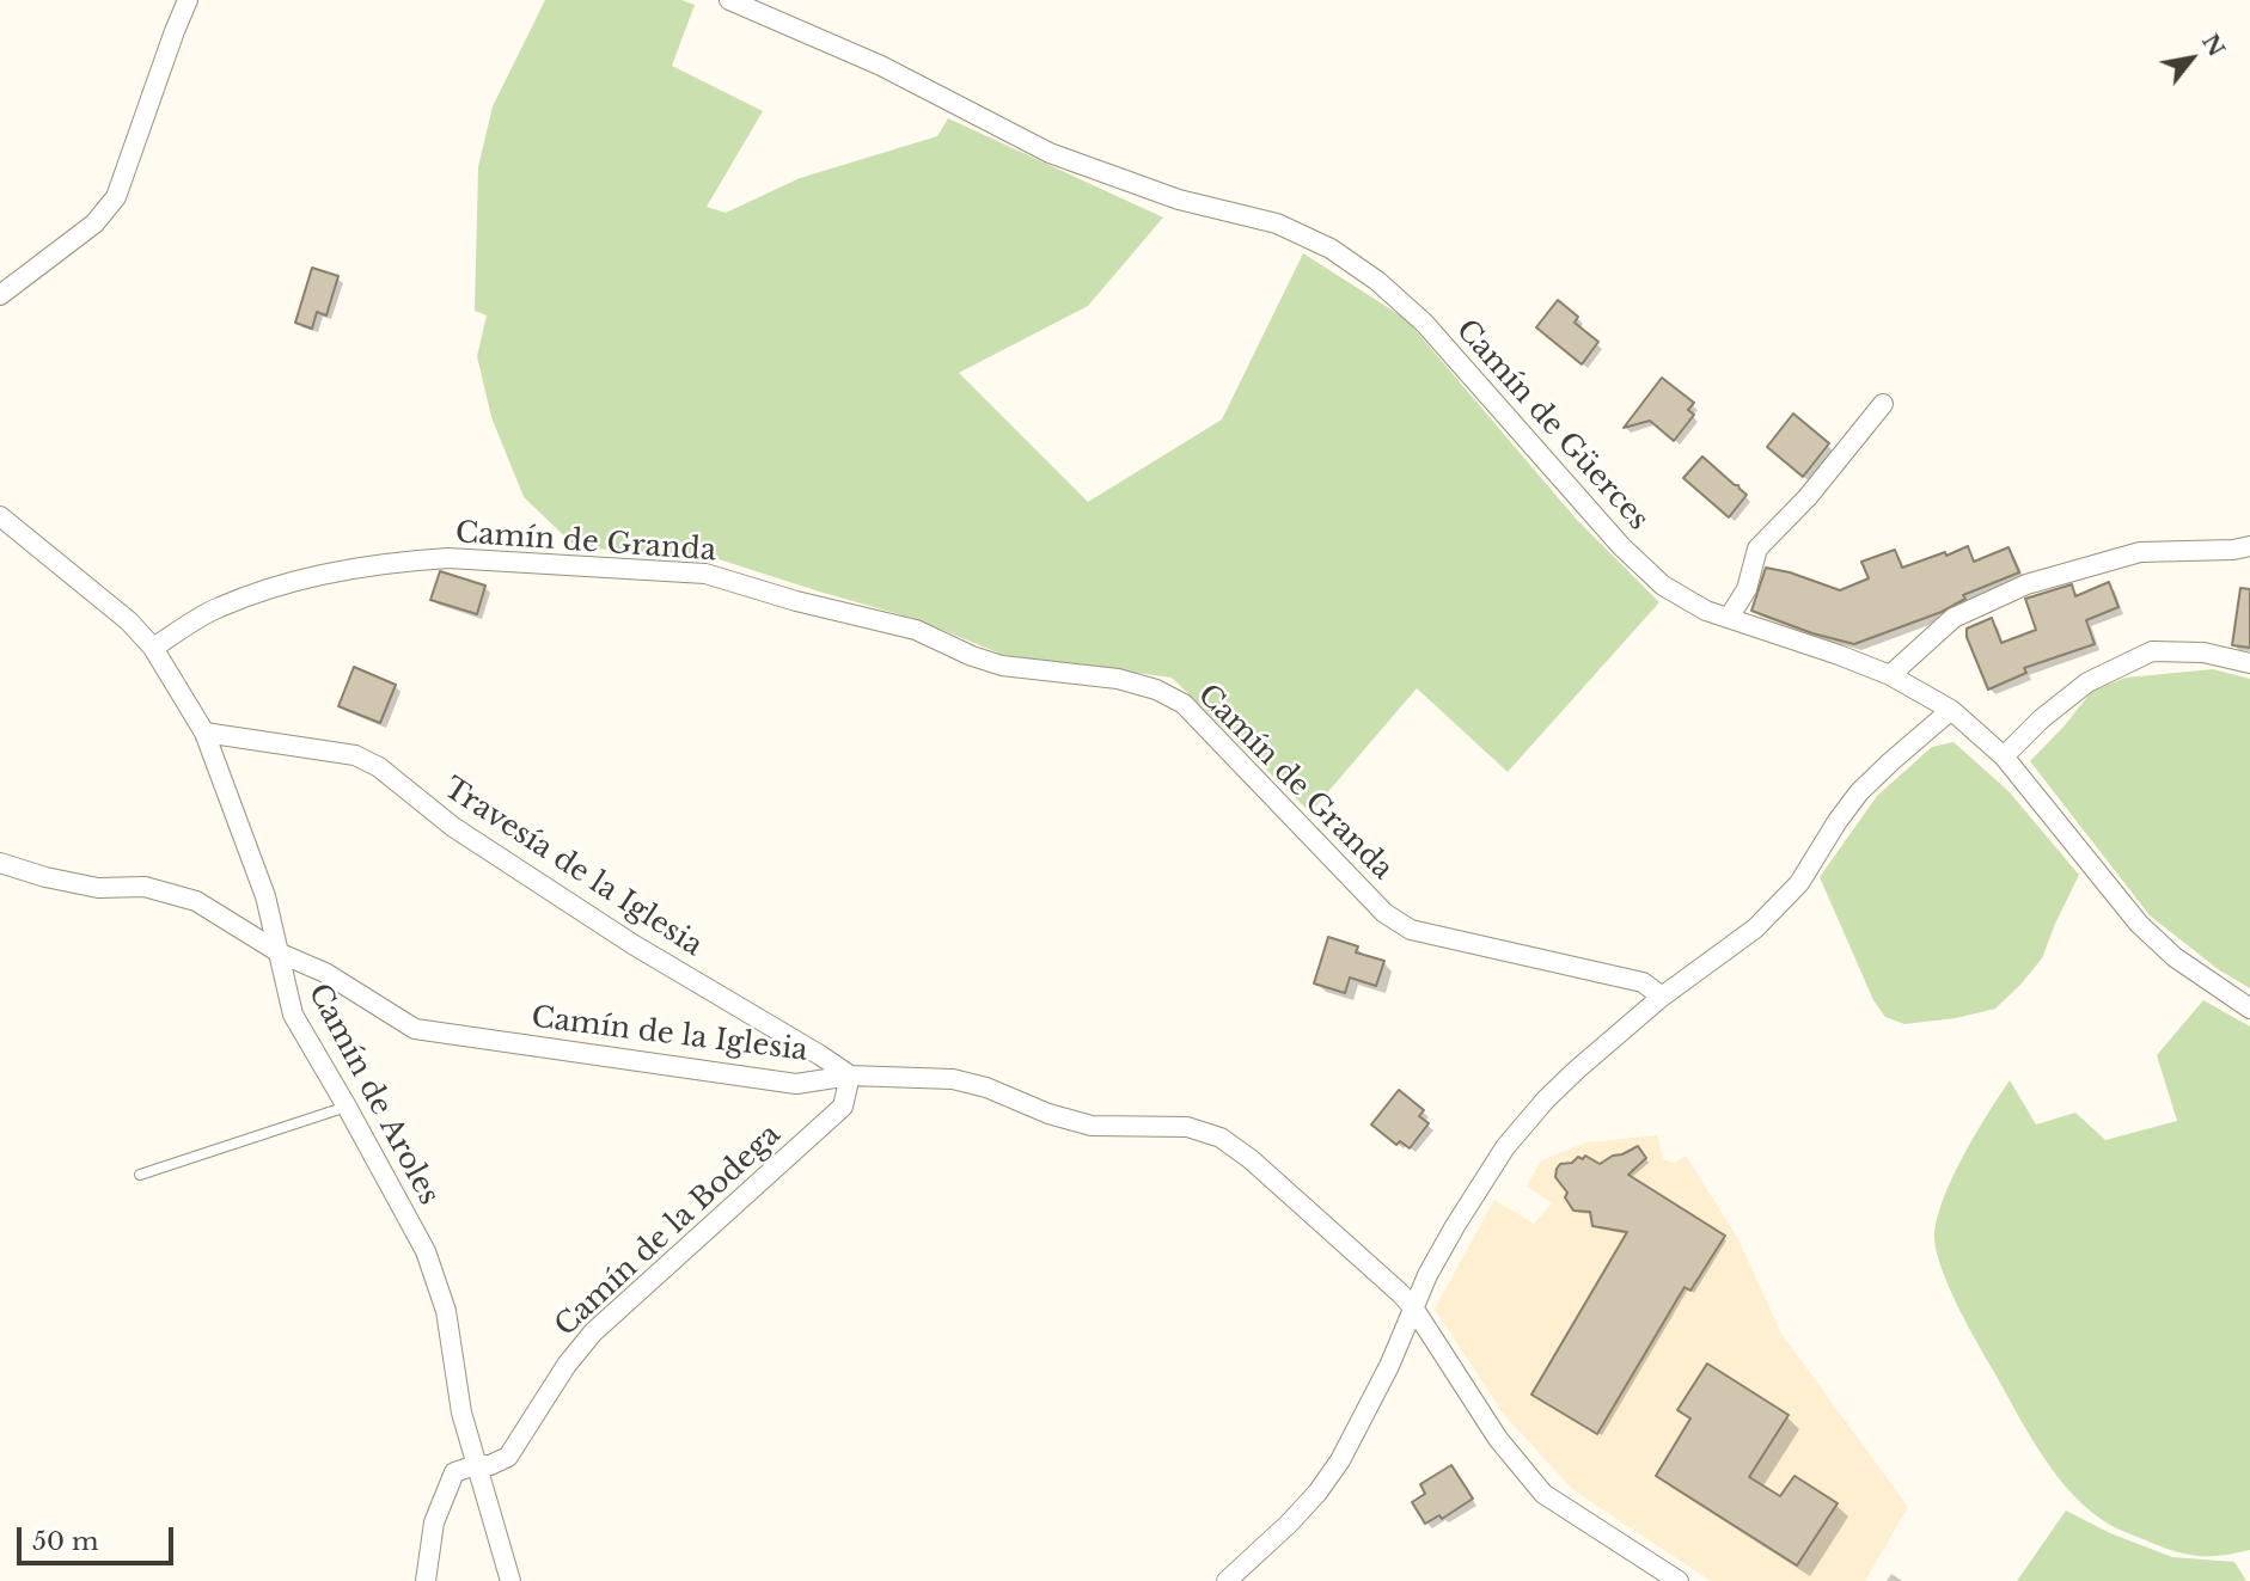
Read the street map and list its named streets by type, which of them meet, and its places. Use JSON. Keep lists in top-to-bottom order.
{
  "streets": {
    "street": [
      "Camín de Güerces",
      "Camín de Granda",
      "Travesía de la Iglesia",
      "Camín de la Iglesia",
      "Camín de Aroles",
      "Camín de la Bodega"
    ]
  },
  "crossings": [
    ["Camín de Granda", "Camín de Aroles"],
    ["Travesía de la Iglesia", "Camín de la Iglesia"],
    ["Travesía de la Iglesia", "Camín de Aroles"],
    ["Travesía de la Iglesia", "Camín de la Bodega"],
    ["Camín de la Iglesia", "Camín de Aroles"],
    ["Camín de la Iglesia", "Camín de la Bodega"],
    ["Camín de Aroles", "Camín de la Bodega"]
  ],
  "scale_bar": "50 m",
  "north": "top right"
}
